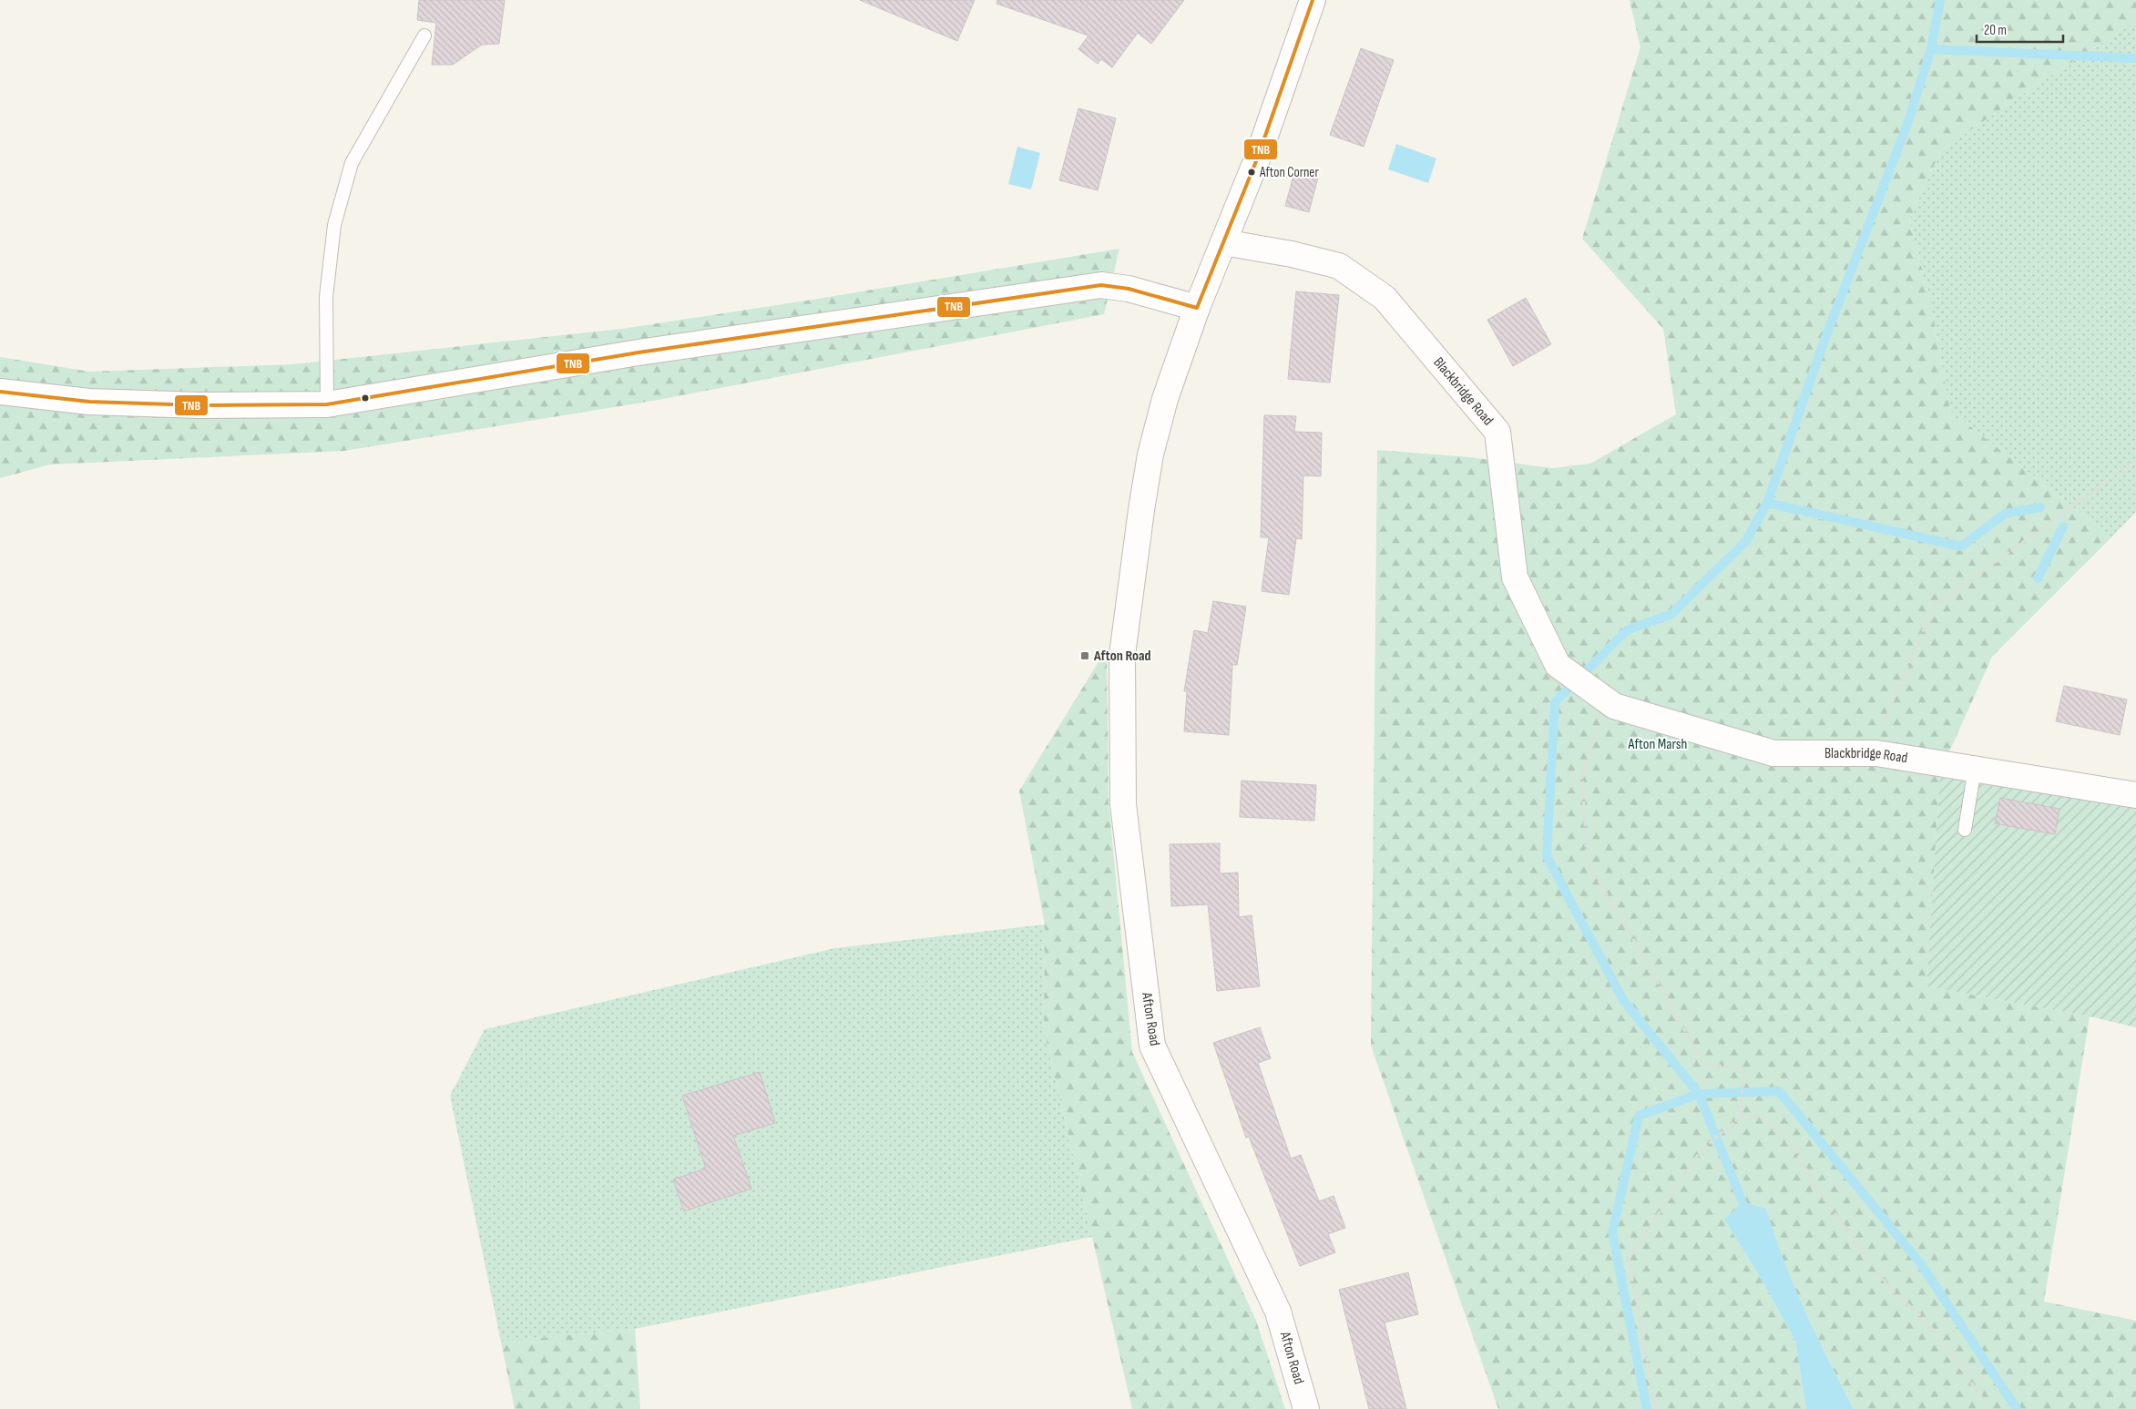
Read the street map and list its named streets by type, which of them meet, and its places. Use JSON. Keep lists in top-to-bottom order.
{
  "streets": {
    "main road": ["Blackbridge Road", "Afton Road"]
  },
  "crossings": [
    ["Blackbridge Road", "Afton Road"]
  ],
  "parks": ["Afton Marsh"],
  "places": {
    "other": ["Afton Corner"],
    "transit": ["Afton Road"]
  },
  "lines": ["transit line TNB"],
  "scale_bar": "20 m"
}
